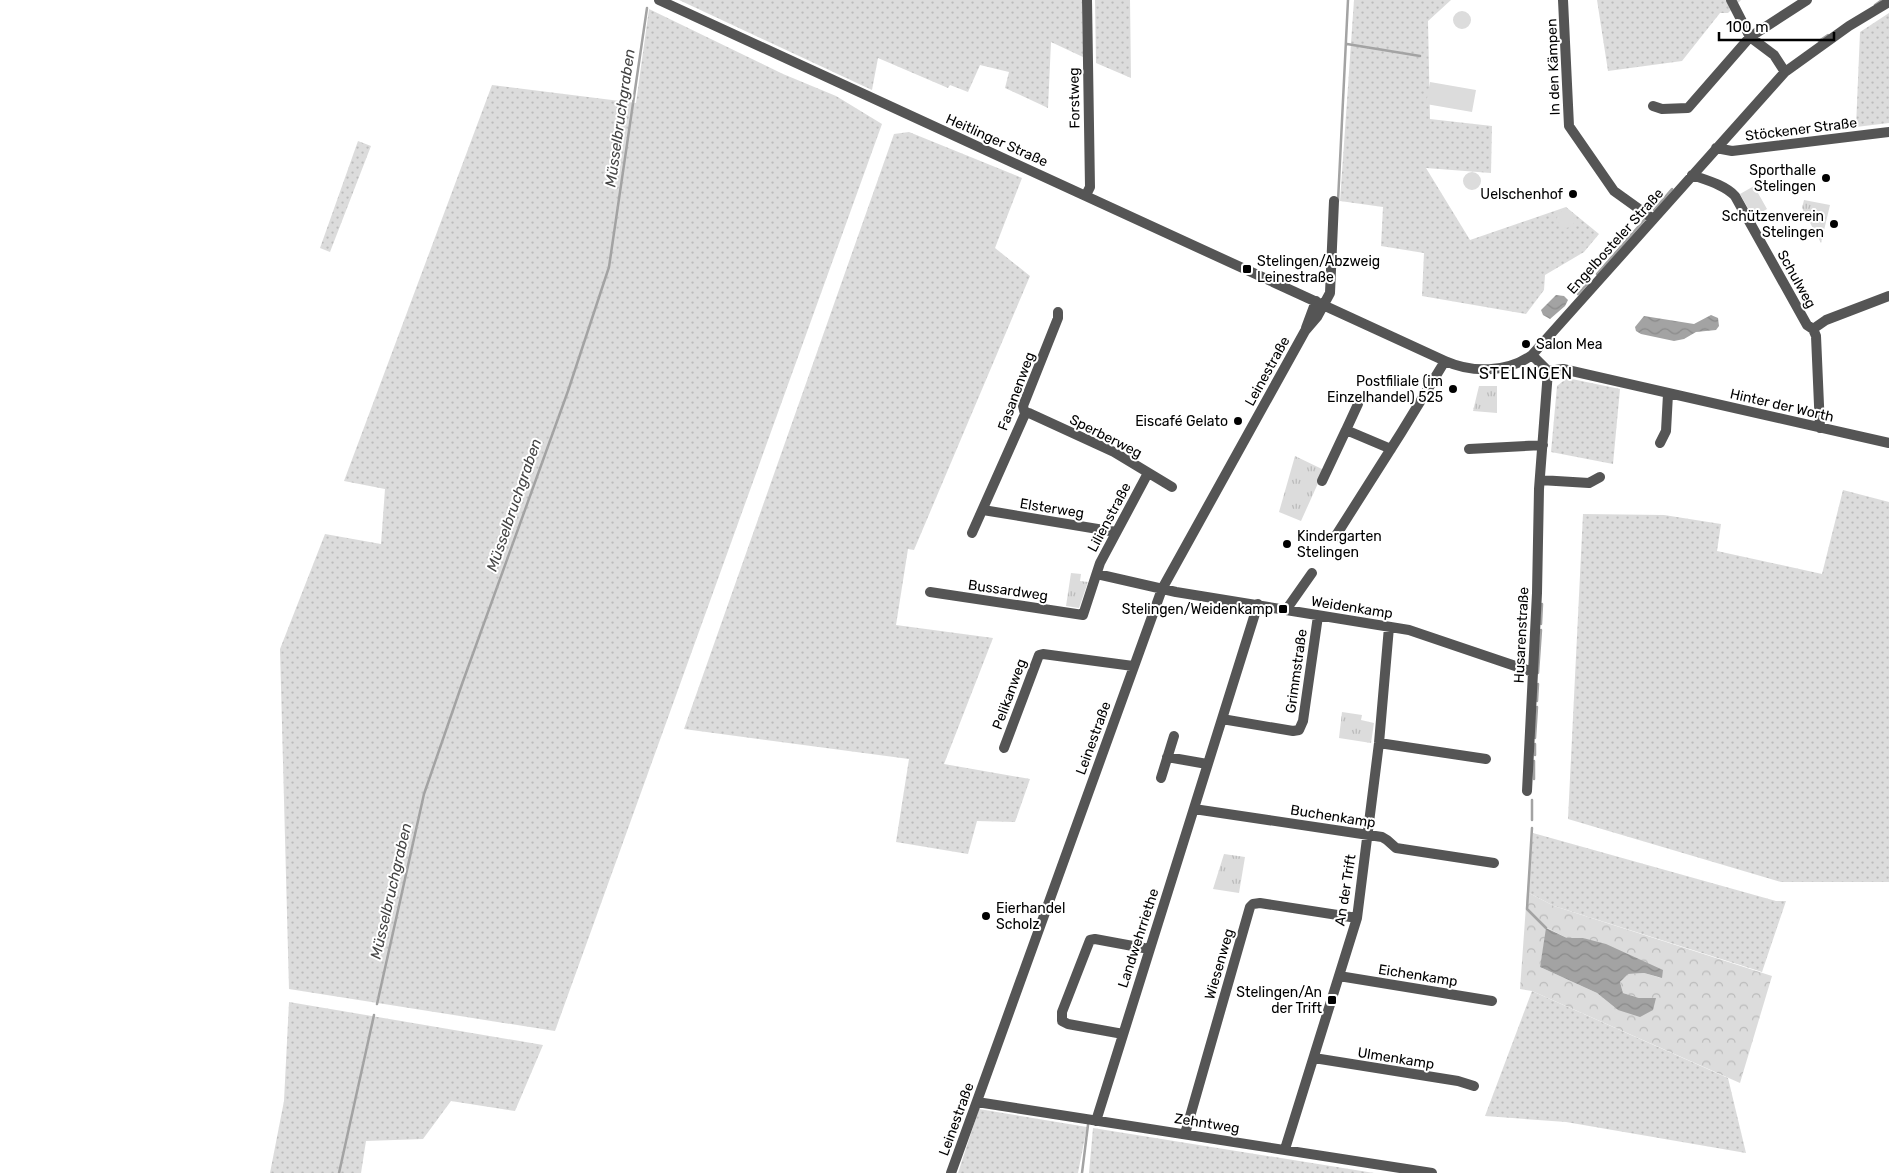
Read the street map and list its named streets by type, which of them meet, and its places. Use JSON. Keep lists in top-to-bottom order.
{
  "streets": {
    "street": [
      "In den Kämpen",
      "Forstweg",
      "Stöckener Straße",
      "Heitlinger Straße",
      "Engelbosteler Straße",
      "Schulweg",
      "Leinestraße",
      "Fasanenweg",
      "Hinter der Worth",
      "Sperberweg",
      "Elsterweg",
      "Lilienstraße",
      "Bussardweg",
      "Weidenkamp",
      "Husarenstraße",
      "Grimmstraße",
      "Pelikanweg",
      "Buchenkamp",
      "An der Trift",
      "Landwehrriethe",
      "Wiesenweg",
      "Eichenkamp",
      "Ulmenkamp",
      "Zehntweg"
    ]
  },
  "crossings": [
    ["In den Kämpen", "Engelbosteler Straße"],
    ["Forstweg", "Heitlinger Straße"],
    ["Stöckener Straße", "Engelbosteler Straße"],
    ["Heitlinger Straße", "Engelbosteler Straße"],
    ["Heitlinger Straße", "Leinestraße"],
    ["Engelbosteler Straße", "Schulweg"],
    ["Engelbosteler Straße", "Leinestraße"],
    ["Schulweg", "Hinter der Worth"],
    ["Leinestraße", "Lilienstraße"],
    ["Leinestraße", "Weidenkamp"],
    ["Leinestraße", "Pelikanweg"],
    ["Leinestraße", "Zehntweg"],
    ["Fasanenweg", "Sperberweg"],
    ["Fasanenweg", "Elsterweg"],
    ["Hinter der Worth", "Husarenstraße"],
    ["Sperberweg", "Lilienstraße"],
    ["Elsterweg", "Lilienstraße"],
    ["Lilienstraße", "Bussardweg"],
    ["Lilienstraße", "Weidenkamp"],
    ["Weidenkamp", "Husarenstraße"],
    ["Weidenkamp", "Grimmstraße"],
    ["Weidenkamp", "An der Trift"],
    ["Weidenkamp", "Landwehrriethe"],
    ["Grimmstraße", "Landwehrriethe"],
    ["Buchenkamp", "An der Trift"],
    ["Buchenkamp", "Landwehrriethe"],
    ["An der Trift", "Wiesenweg"],
    ["An der Trift", "Eichenkamp"],
    ["An der Trift", "Ulmenkamp"],
    ["An der Trift", "Zehntweg"],
    ["Landwehrriethe", "Zehntweg"],
    ["Wiesenweg", "Zehntweg"]
  ],
  "districts": ["STELINGEN"],
  "water": ["Müsselbruchgraben"],
  "places": {
    "other": [
      "Sporthalle Stelingen",
      "Uelschenhof",
      "Schützenverein Stelingen",
      "Salon Mea",
      "Postfiliale (im Einzelhandel) 525",
      "Eiscafé Gelato",
      "Kindergarten Stelingen",
      "Eierhandel Scholz"
    ],
    "transit": ["Stelingen/Abzweig Leinestraße", "Stelingen/Weidenkamp", "Stelingen/An der Trift"]
  },
  "scale_bar": "100 m"
}
